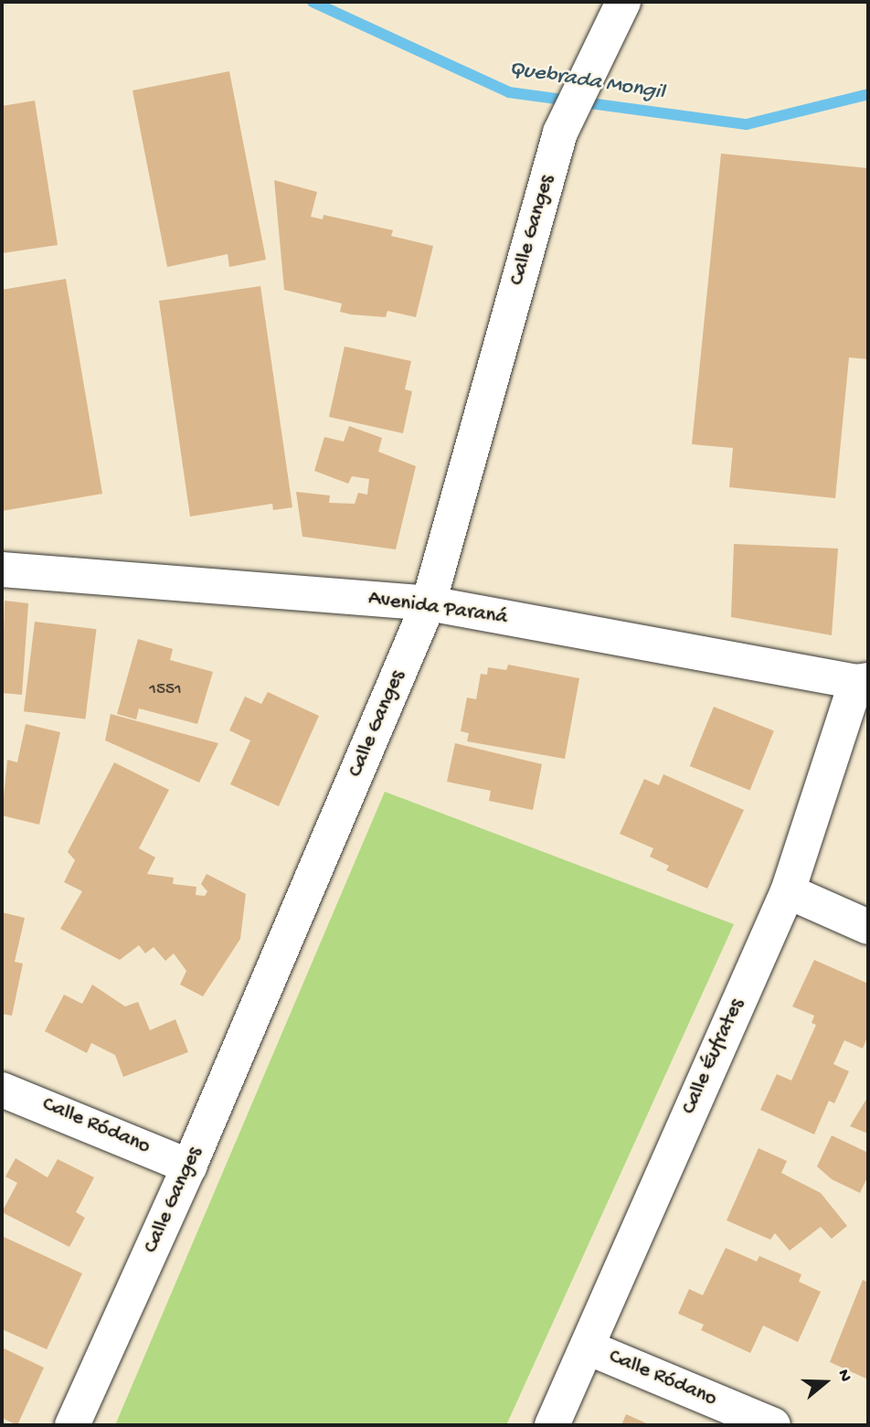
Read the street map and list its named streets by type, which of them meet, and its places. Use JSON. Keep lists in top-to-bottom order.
{
  "streets": {
    "street": [
      "Calle Ganges",
      "Avenida Paraná",
      "Calle Éufrates",
      "Calle Ródano"
    ]
  },
  "crossings": [
    ["Calle Ganges", "Avenida Paraná"],
    ["Calle Ganges", "Calle Ródano"],
    ["Avenida Paraná", "Calle Éufrates"],
    ["Calle Éufrates", "Calle Ródano"]
  ],
  "water": ["Quebrada Mongil"],
  "house_numbers": ["1551"],
  "north": "right"
}
